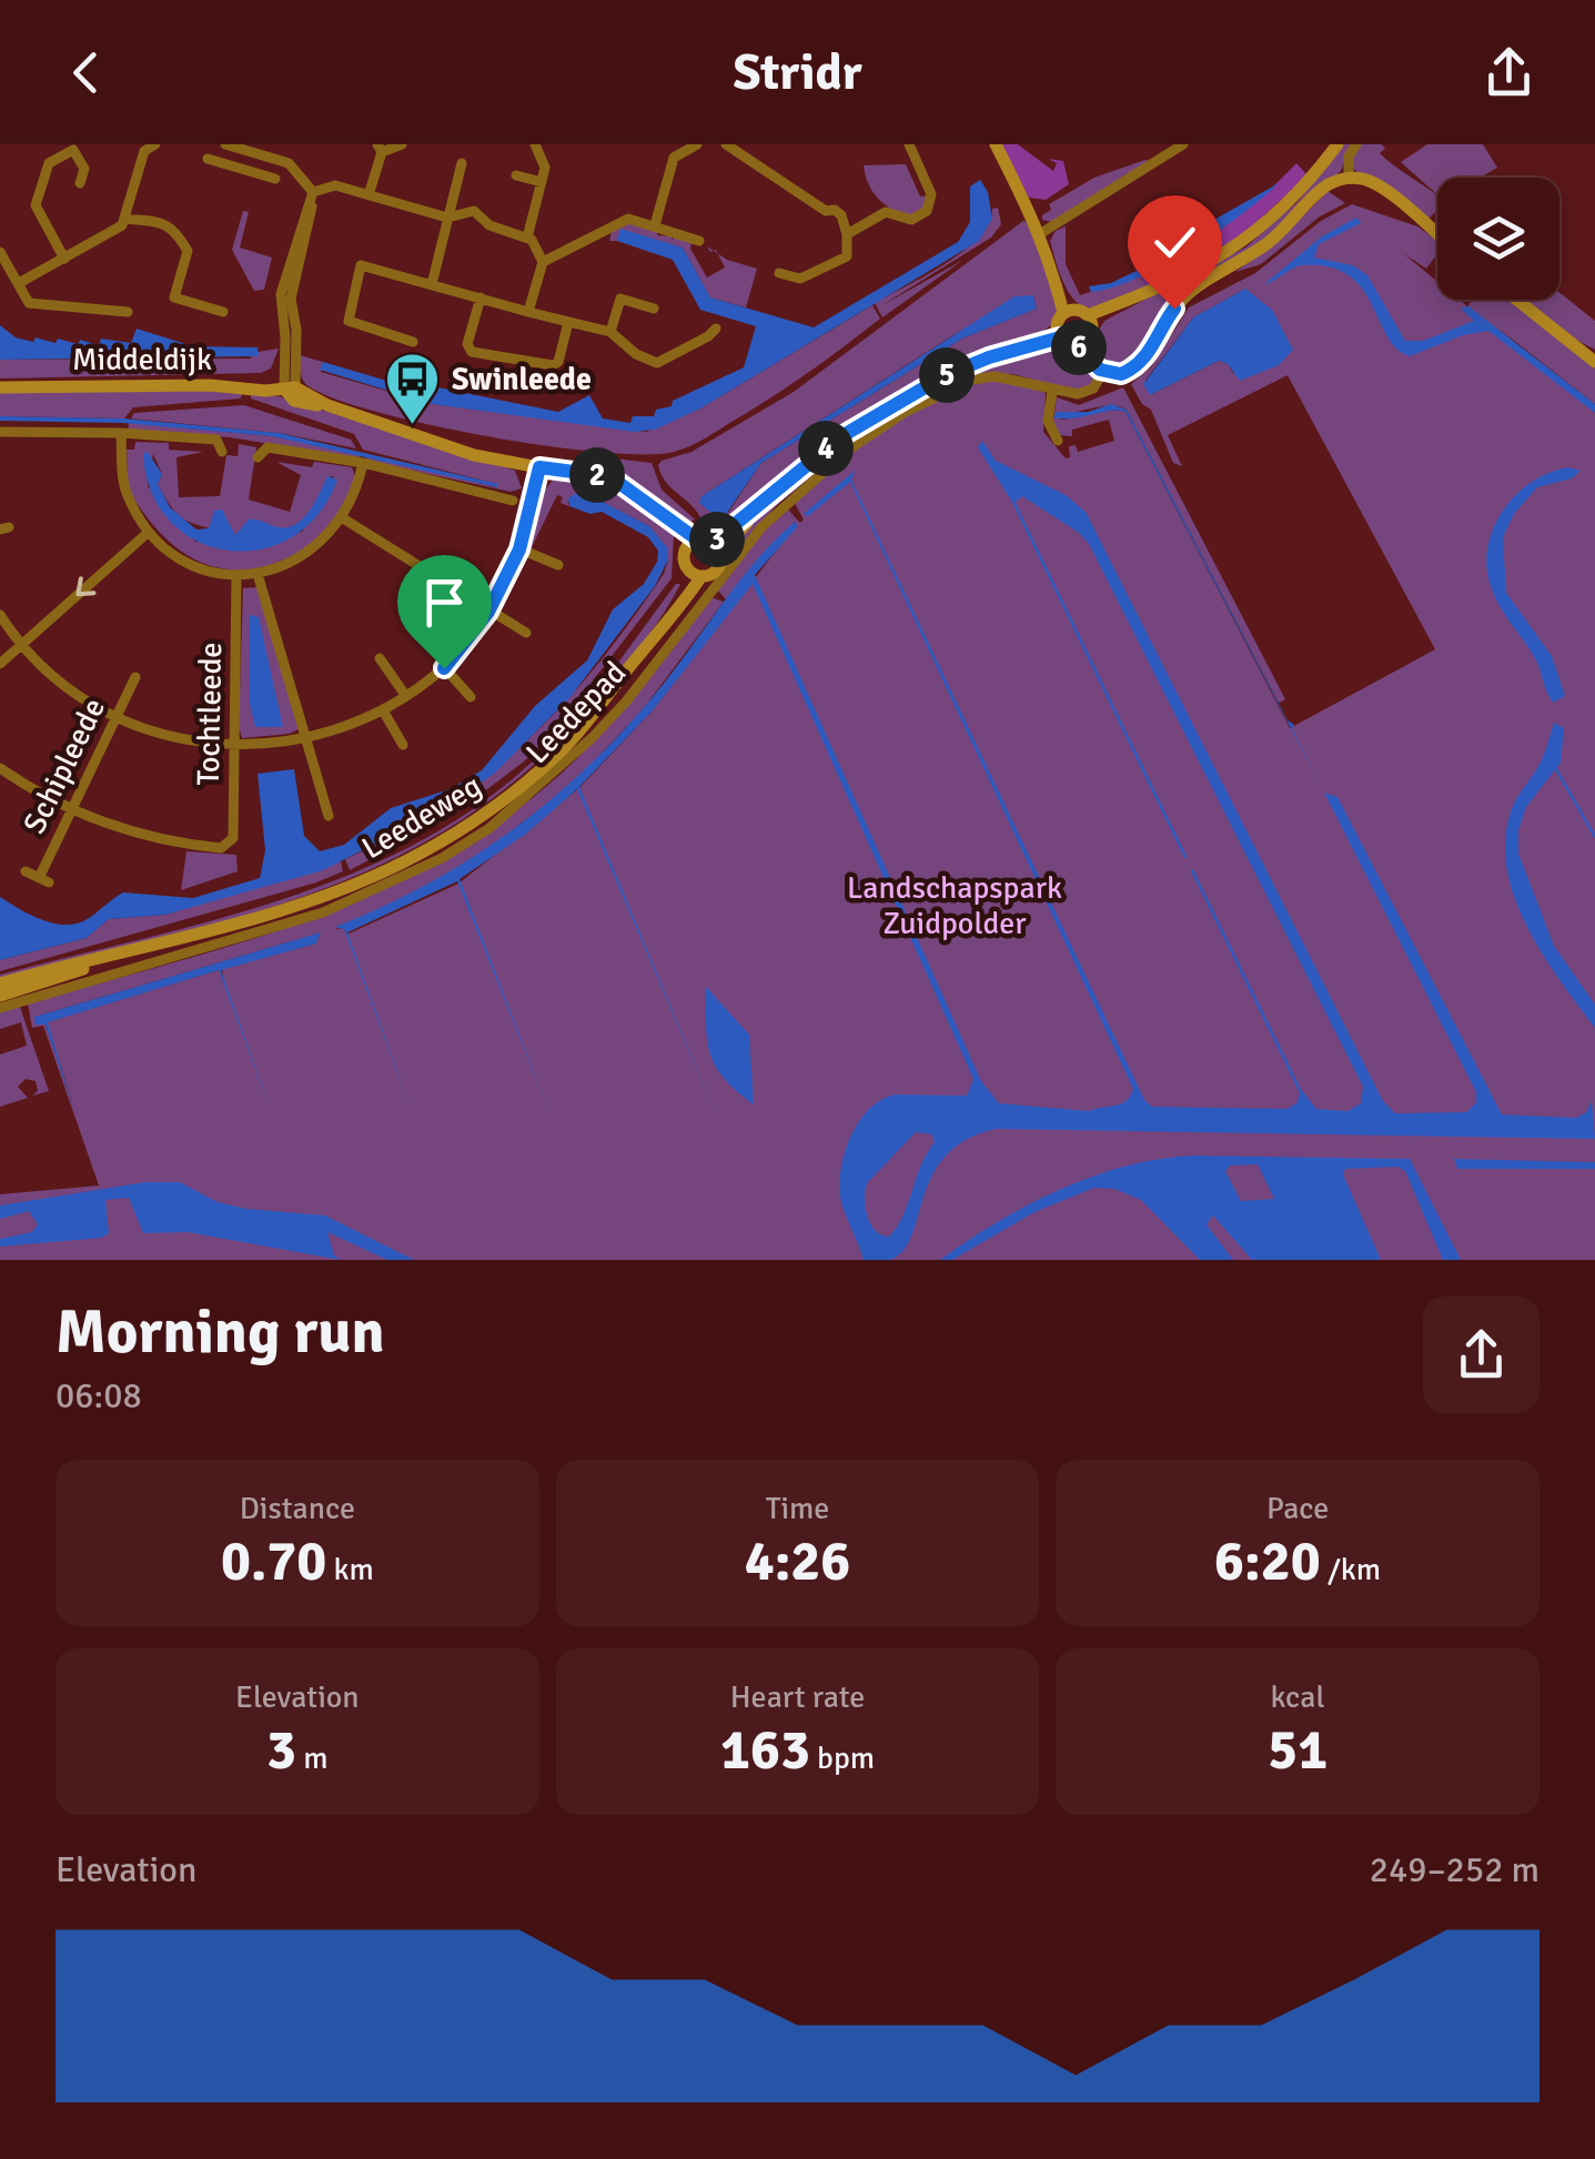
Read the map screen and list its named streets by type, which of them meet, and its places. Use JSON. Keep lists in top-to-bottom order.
{
  "streets": {
    "main road": ["Middeldijk", "Leedeweg"],
    "street": ["Leedepad", "Tochtleede", "Schipleede"]
  },
  "crossings": [
    ["Tochtleede", "Schipleede"]
  ],
  "parks": ["Landschapspark Zuidpolder"],
  "places": {
    "bus stop": ["Swinleede"]
  },
  "page": {
    "header": "Stridr",
    "pins": [
      "6",
      "5",
      "4",
      "2",
      "3"
    ],
    "heading": ["Morning run", "06:08"],
    "stats": [
      ["Distance", "0.70 km"],
      ["Time", "4:26"],
      ["Pace", "6:20 /km"],
      ["Elevation", "3 m"],
      ["Heart rate", "163 bpm"],
      ["kcal", "51"]
    ],
    "chart": ["Elevation", "249–252 m"]
  }
}
